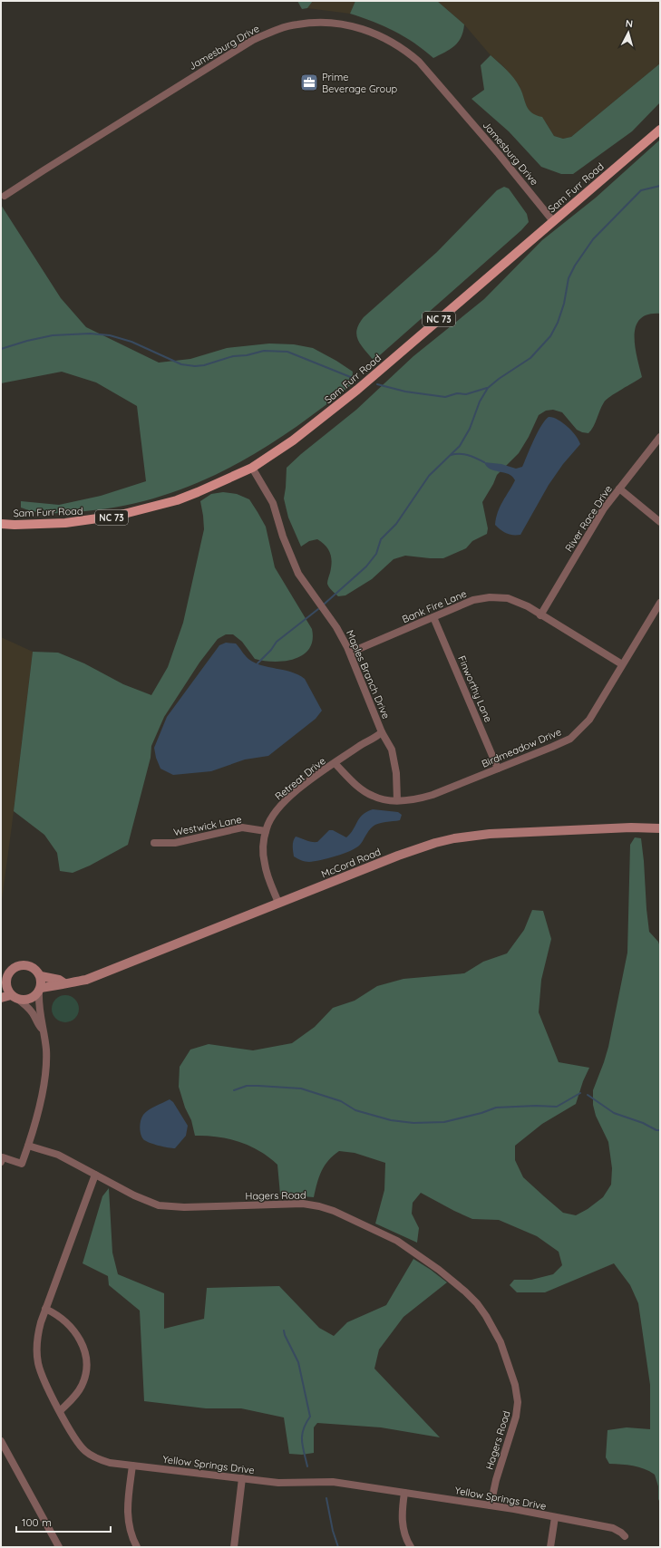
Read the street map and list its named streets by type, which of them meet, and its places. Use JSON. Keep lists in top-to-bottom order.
{
  "streets": {
    "main road": ["Sam Furr Road", "NC 73"],
    "street": [
      "Jamesburg Drive",
      "River Race Drive",
      "Bank Fire Lane",
      "Maples Branch Drive",
      "Finworthy Lane",
      "Birdmeadow Drive",
      "Retreat Drive",
      "Westwick Lane",
      "McCord Road",
      "Hagers Road",
      "Yellow Springs Drive"
    ]
  },
  "crossings": [
    ["Jamesburg Drive", "Sam Furr Road"],
    ["Sam Furr Road", "Maples Branch Drive"],
    ["River Race Drive", "Bank Fire Lane"],
    ["Bank Fire Lane", "Maples Branch Drive"],
    ["Bank Fire Lane", "Finworthy Lane"],
    ["Bank Fire Lane", "Birdmeadow Drive"],
    ["Maples Branch Drive", "Birdmeadow Drive"],
    ["Maples Branch Drive", "Retreat Drive"],
    ["Finworthy Lane", "Birdmeadow Drive"],
    ["Birdmeadow Drive", "Retreat Drive"],
    ["Retreat Drive", "Westwick Lane"],
    ["Retreat Drive", "McCord Road"],
    ["Hagers Road", "Yellow Springs Drive"]
  ],
  "places": {
    "office": ["Prime Beverage Group"]
  },
  "scale_bar": "100 m",
  "north": "top"
}
